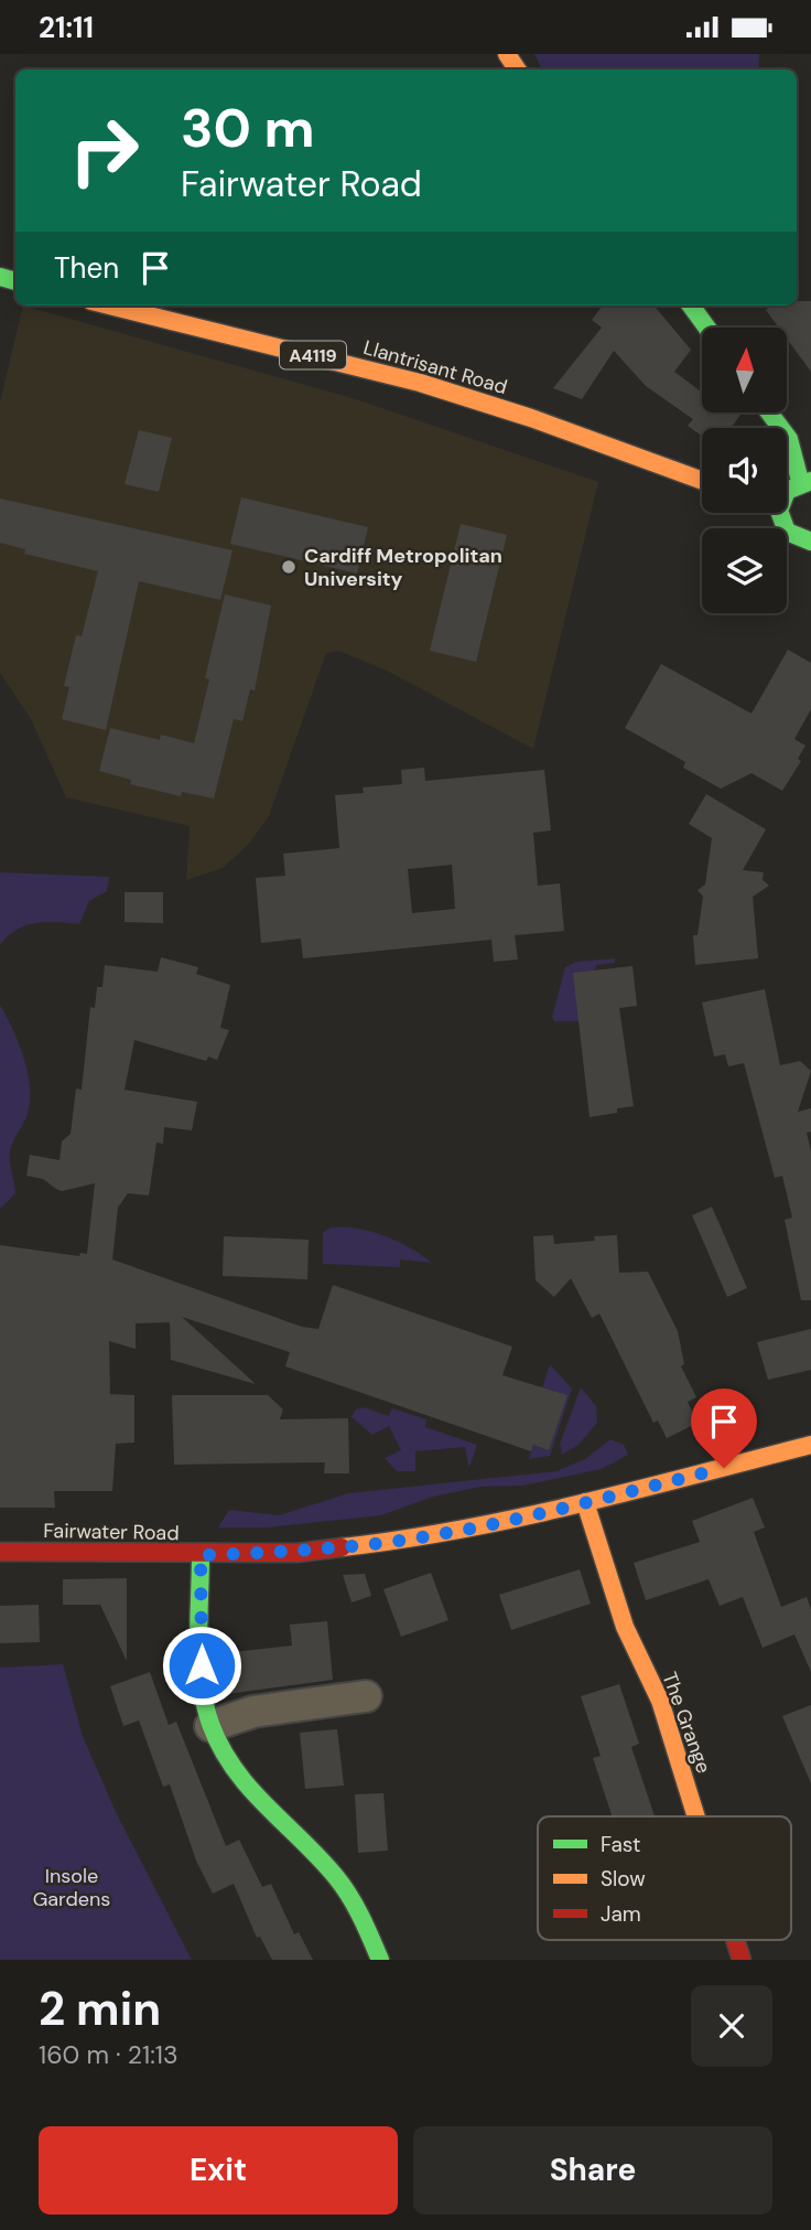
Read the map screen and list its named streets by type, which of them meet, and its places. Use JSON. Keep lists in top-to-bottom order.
{
  "streets": {
    "street": [
      "A4119",
      "Llantrisant Road",
      "Fairwater Road",
      "The Grange"
    ]
  },
  "crossings": [
    ["Fairwater Road", "The Grange"]
  ],
  "parks": ["Insole Gardens"],
  "places": ["Cardiff Metropolitan University"],
  "legend": ["Fast", "Slow", "Jam"],
  "north": "top",
  "page": {
    "status": "21:11",
    "turn": ["30 m", "Fairwater Road"],
    "then": "Then",
    "heading": ["2 min", "160 m · 21:13"],
    "buttons": ["Exit", "Share"]
  }
}
